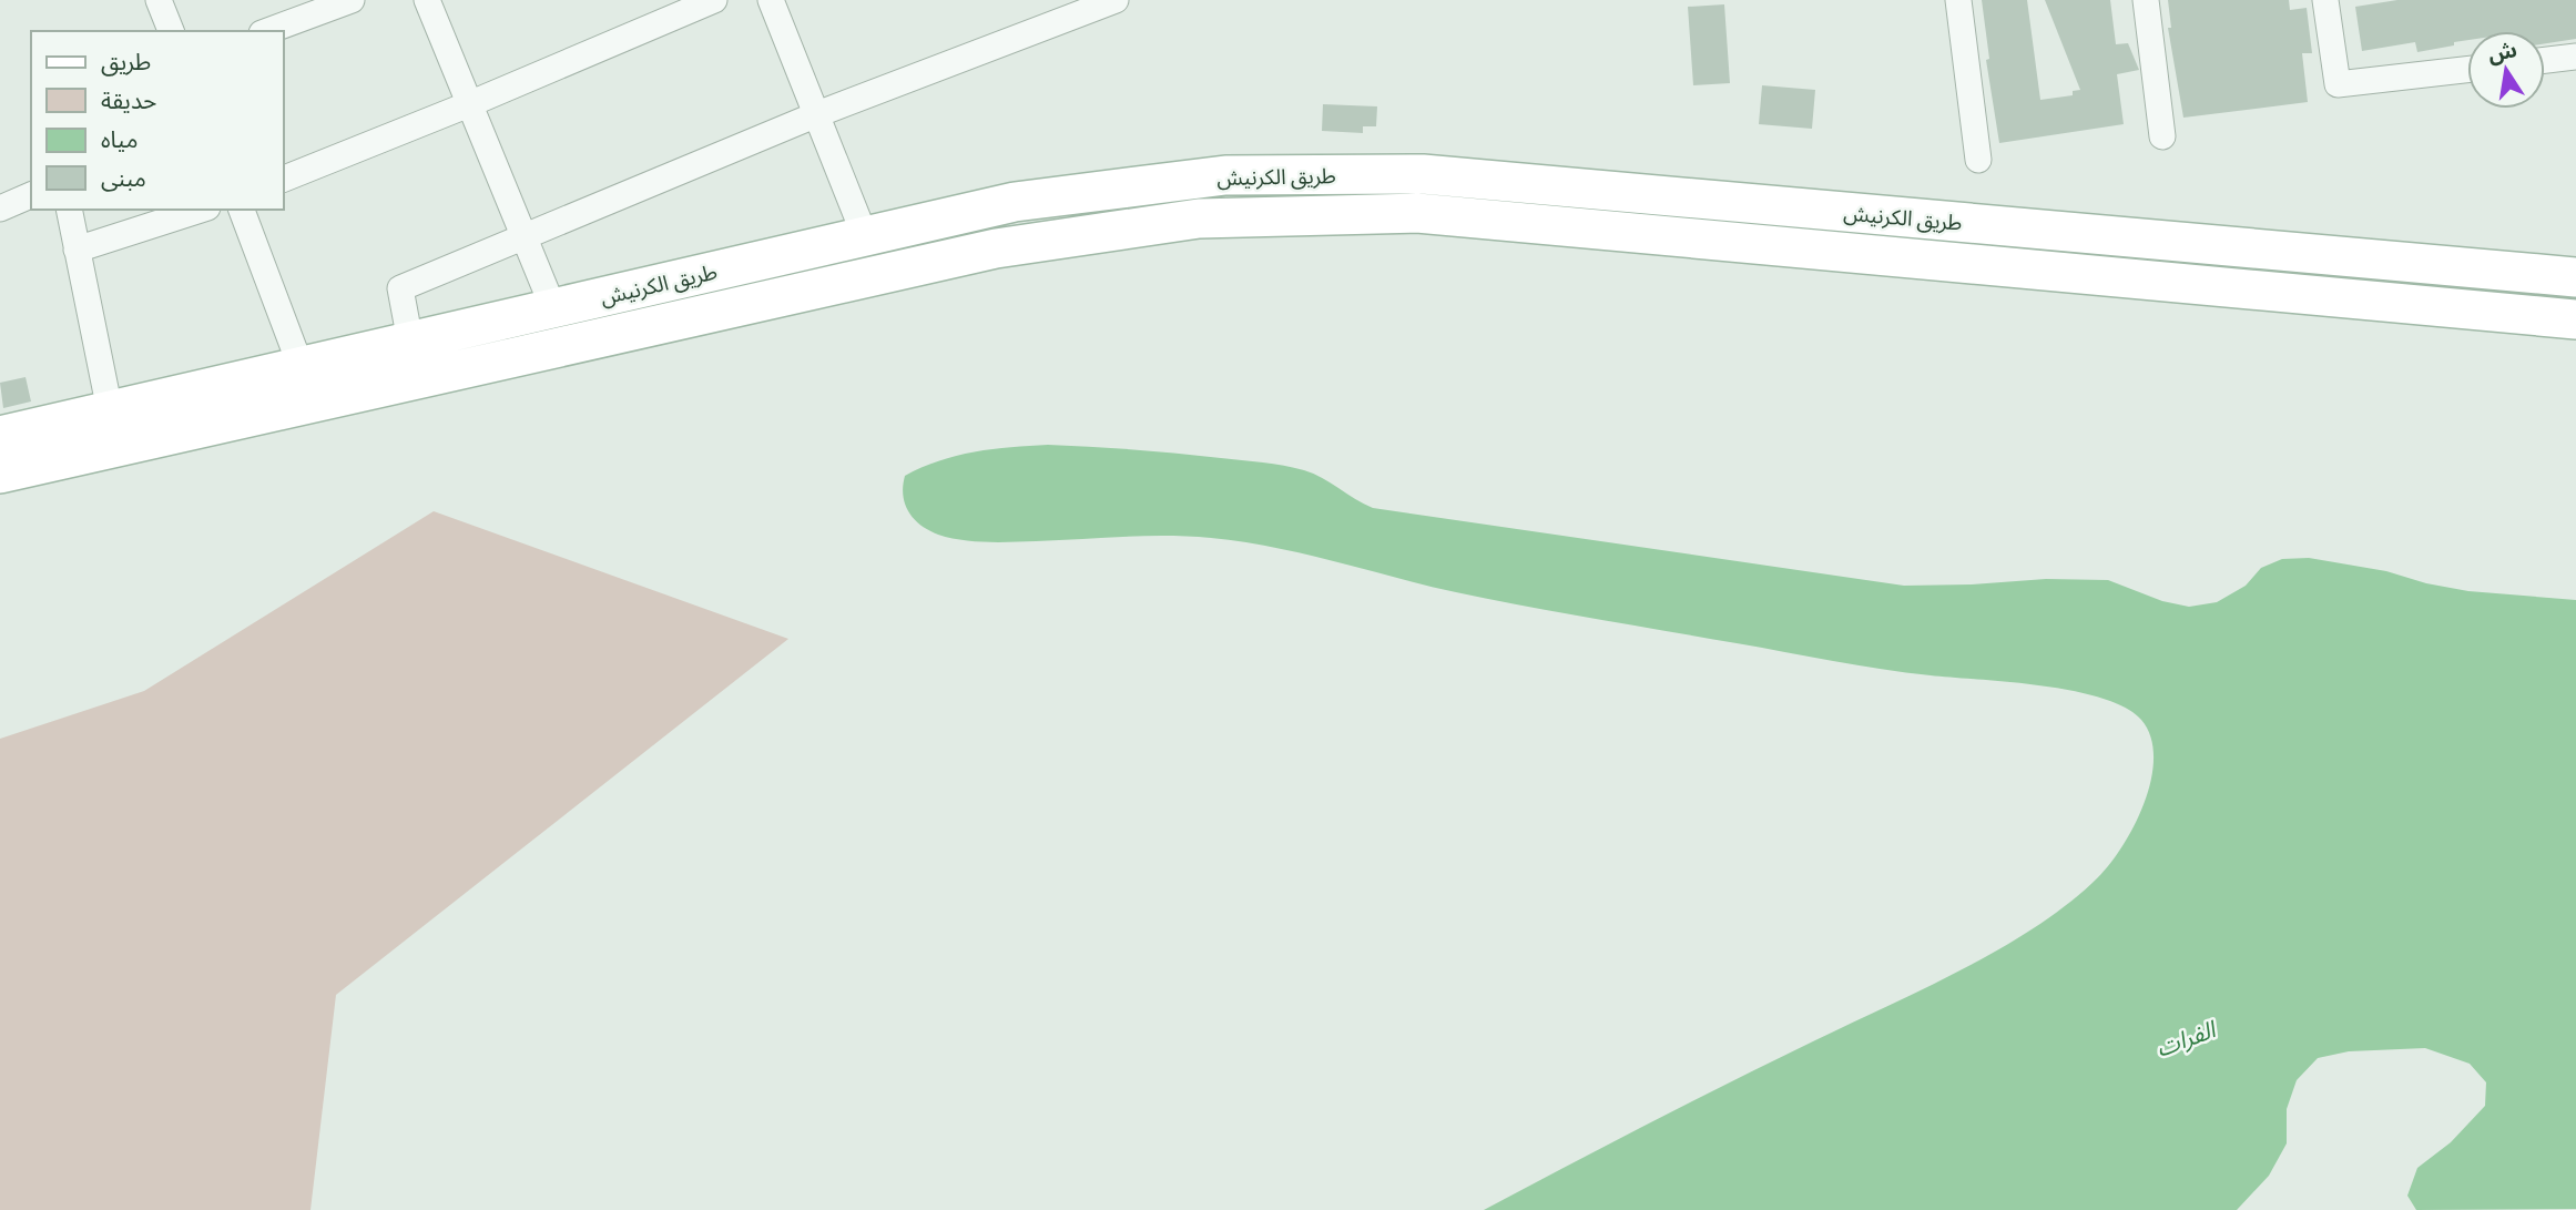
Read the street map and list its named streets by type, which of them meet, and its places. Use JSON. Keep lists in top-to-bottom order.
{
  "streets": {
    "main road": ["طريق الكرنيش"]
  },
  "water": ["الفرات"],
  "legend": [
    "طريق",
    "حديقة",
    "مياه",
    "مبنى"
  ],
  "north": "top"
}
